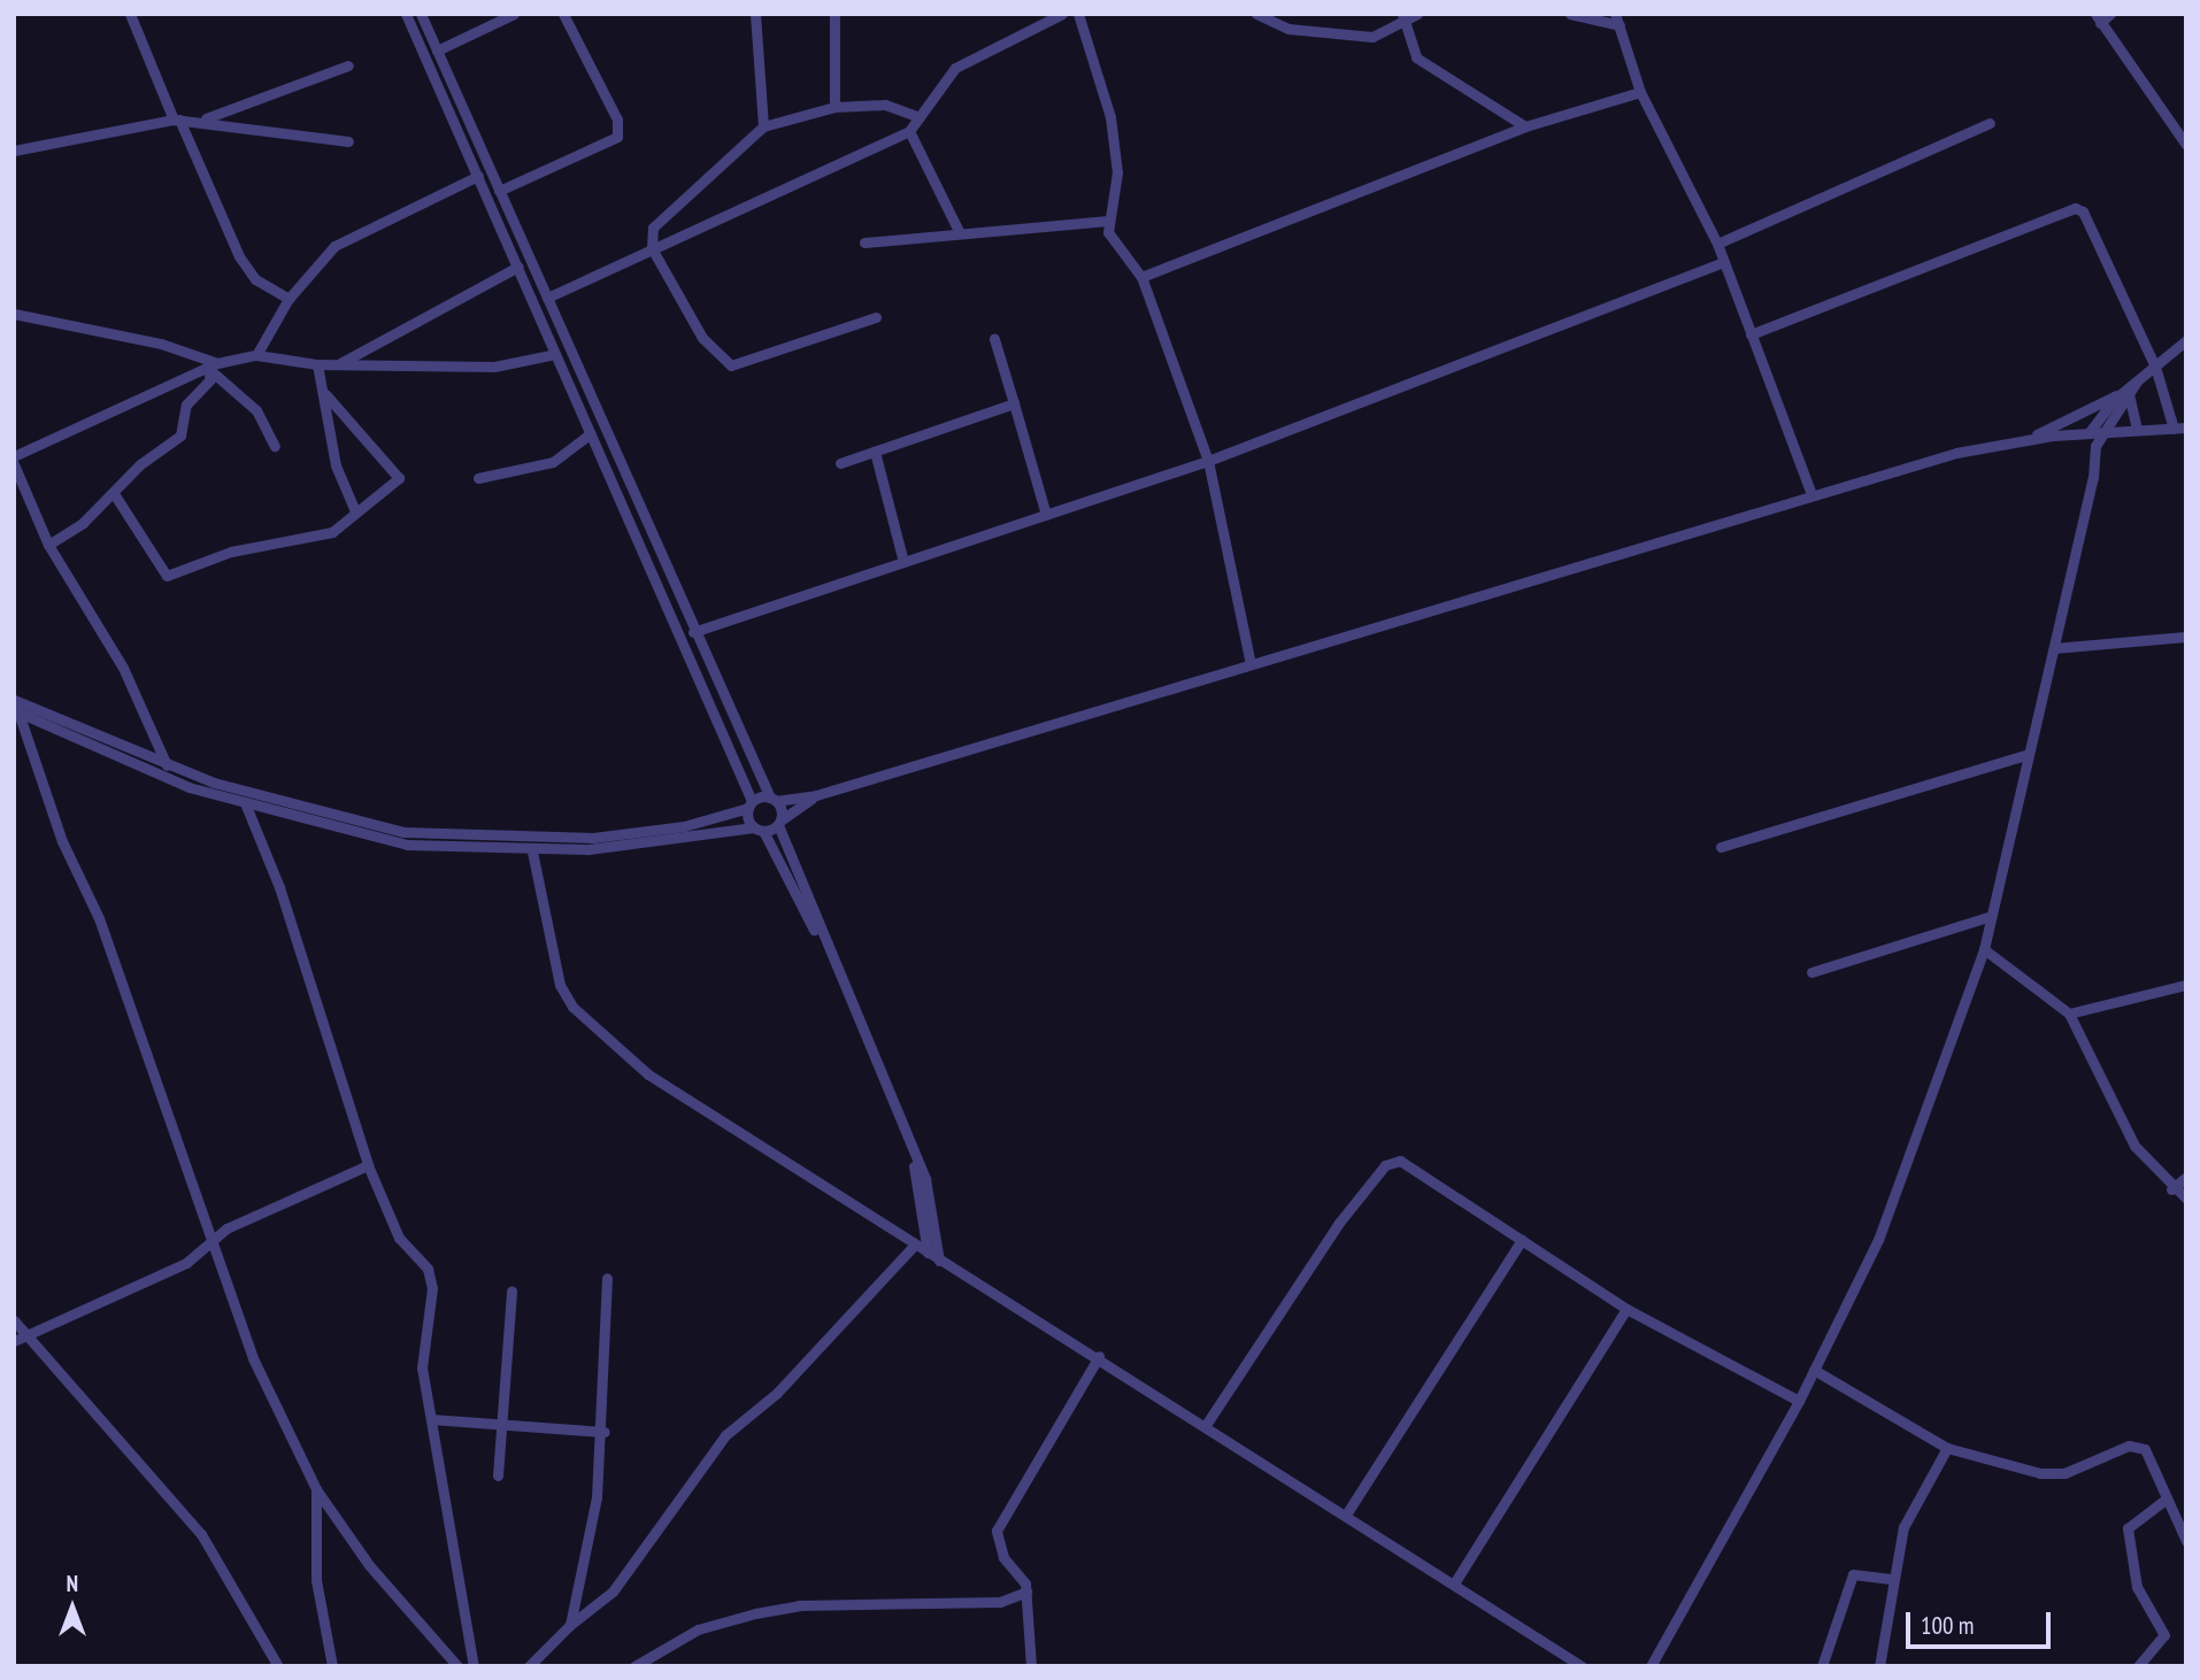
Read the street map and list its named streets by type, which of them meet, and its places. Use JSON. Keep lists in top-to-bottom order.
{
  "scale_bar": "100 m",
  "north": "top"
}
